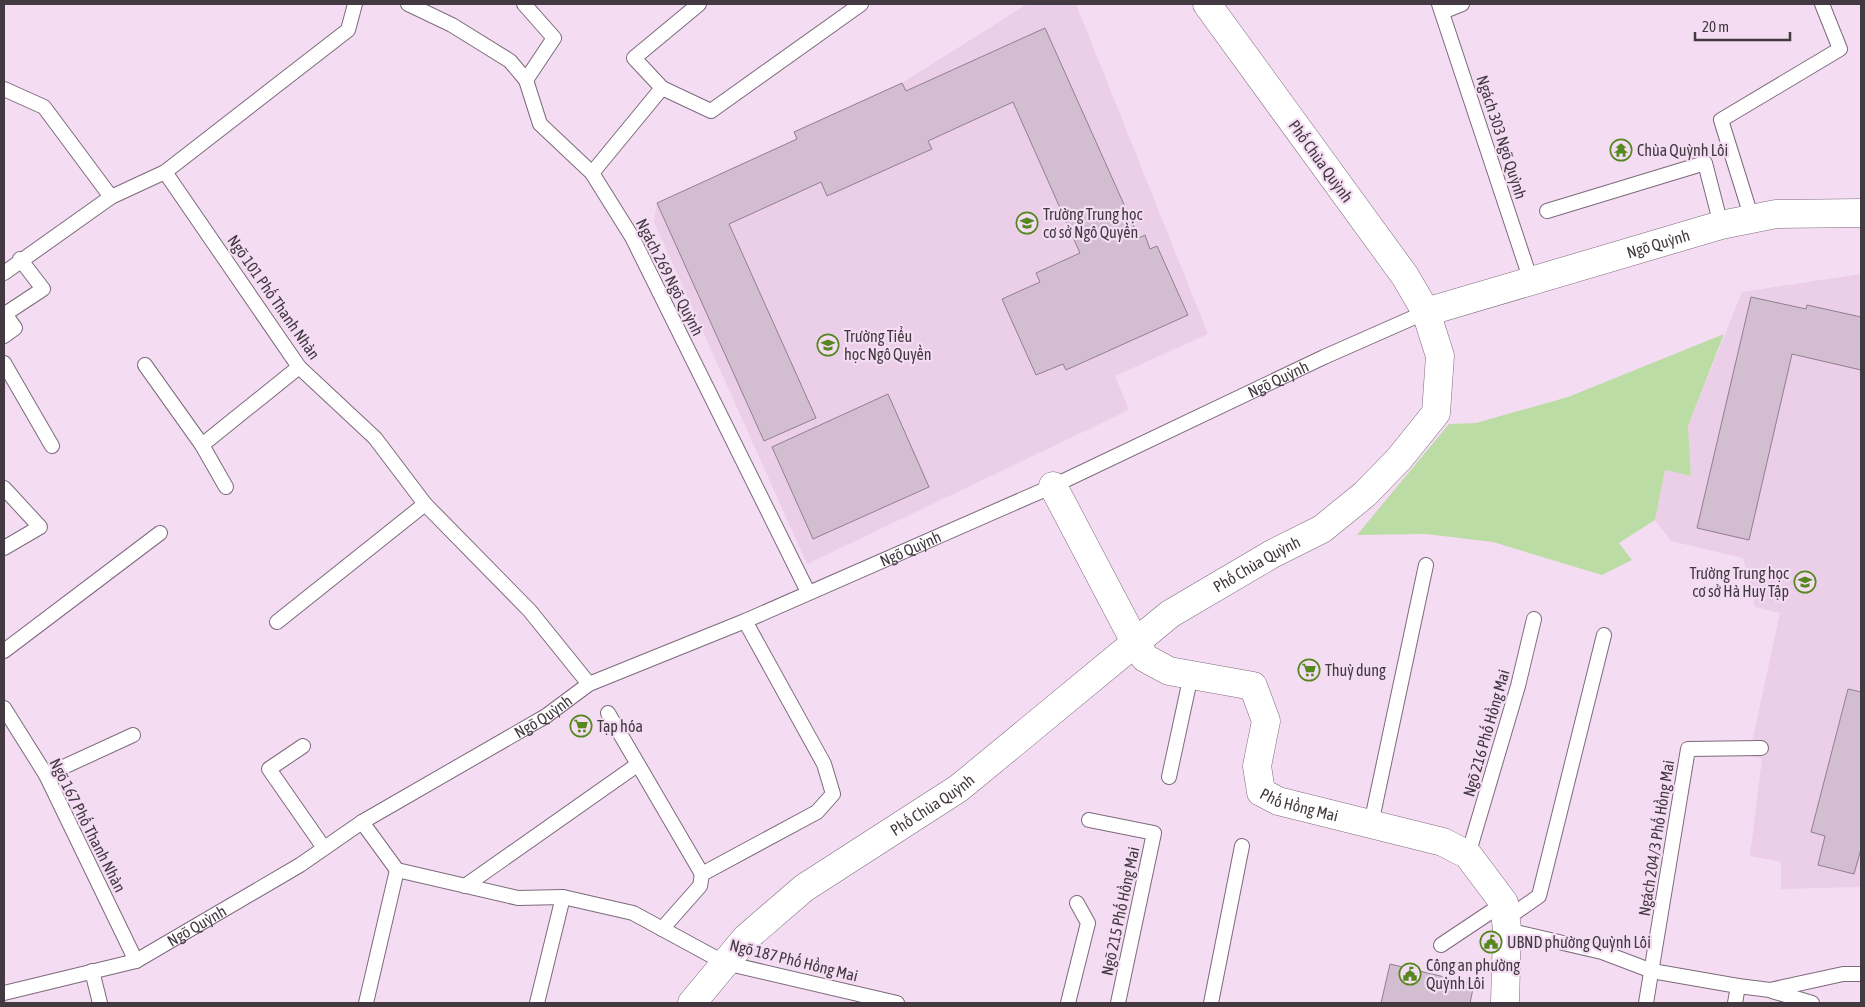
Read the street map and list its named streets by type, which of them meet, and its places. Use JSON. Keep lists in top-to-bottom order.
{
  "streets": {
    "street": ["Phố Chùa Quỳnh", "Ngõ Quỳnh", "Phố Hồng Mai"],
    "lane": [
      "Ngách 303 Ngõ Quỳnh",
      "Ngách 269 Ngõ Quỳnh",
      "Ngõ 101 Phố Thanh Nhàn",
      "Ngõ 216 Phố Hồng Mai",
      "Ngõ 167 Phố Thanh Nhàn",
      "Ngách 204/3 Phố Hồng Mai",
      "Ngõ 215 Phố Hồng Mai",
      "Ngõ 187 Phố Hồng Mai"
    ]
  },
  "crossings": [
    ["Ngách 303 Ngõ Quỳnh", "Ngõ Quỳnh"],
    ["Phố Chùa Quỳnh", "Ngõ Quỳnh"],
    ["Phố Chùa Quỳnh", "Phố Hồng Mai"],
    ["Phố Chùa Quỳnh", "Ngõ 187 Phố Hồng Mai"],
    ["Ngõ Quỳnh", "Ngách 269 Ngõ Quỳnh"],
    ["Ngõ Quỳnh", "Ngõ 101 Phố Thanh Nhàn"],
    ["Ngõ Quỳnh", "Phố Hồng Mai"],
    ["Ngõ Quỳnh", "Ngõ 167 Phố Thanh Nhàn"],
    ["Ngõ 216 Phố Hồng Mai", "Phố Hồng Mai"]
  ],
  "places": {
    "temple": ["Chùa Quỳnh Lôi"],
    "school or university": ["Trường Trung học cơ sở Ngô Quyền", "Trường Tiểu học Ngô Quyền", "Trường Trung học cơ sở Hà Huy Tập"],
    "supermarket": ["Thuỳ dung", "Tạp hóa"],
    "public building": ["UBND phường Quỳnh Lôi", "Công an phường Quỳnh Lôi"]
  },
  "scale_bar": "20 m"
}
